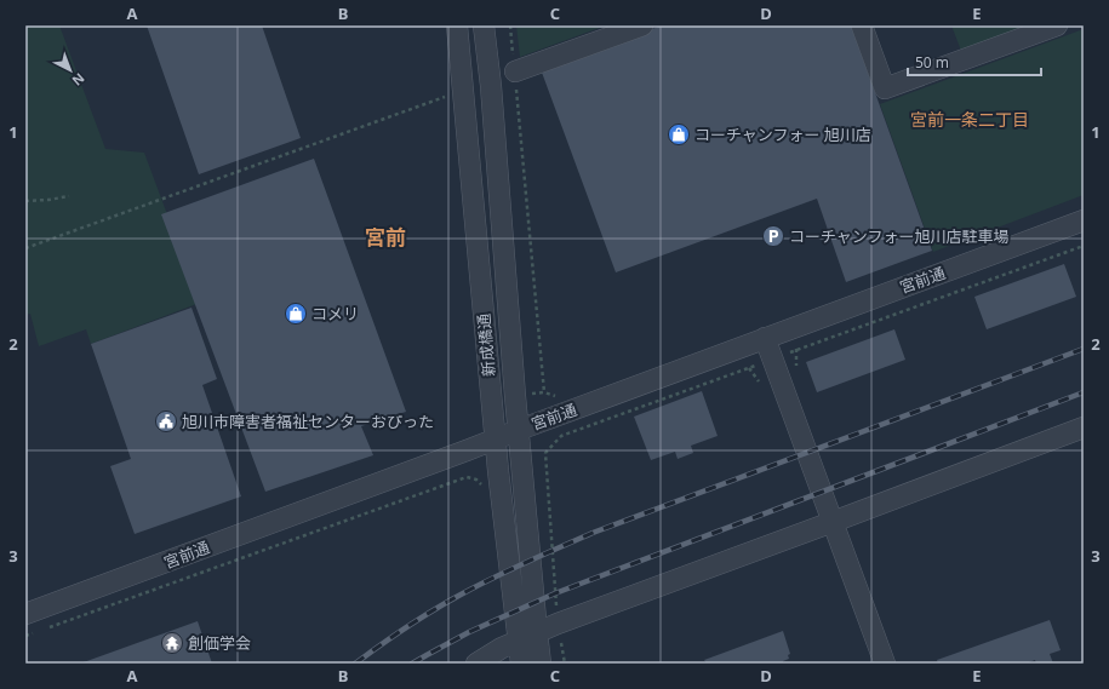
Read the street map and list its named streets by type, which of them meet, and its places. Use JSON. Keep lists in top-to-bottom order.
{
  "streets": {
    "street": ["宮前通", "新成橋通"]
  },
  "crossings": [
    ["宮前通", "新成橋通"]
  ],
  "districts": ["宮前一条二丁目", "宮前"],
  "places": {
    "shop": ["コーチャンフォー 旭川店", "コメリ"],
    "parking": ["コーチャンフォー旭川店駐車場"],
    "public building": ["旭川市障害者福祉センターおぴった"],
    "temple": ["創価学会"]
  },
  "scale_bar": "50 m",
  "north": "bottom right",
  "grid": {
    "columns": [
      "A",
      "B",
      "C",
      "D",
      "E"
    ],
    "rows": ["1", "2", "3"]
  }
}
